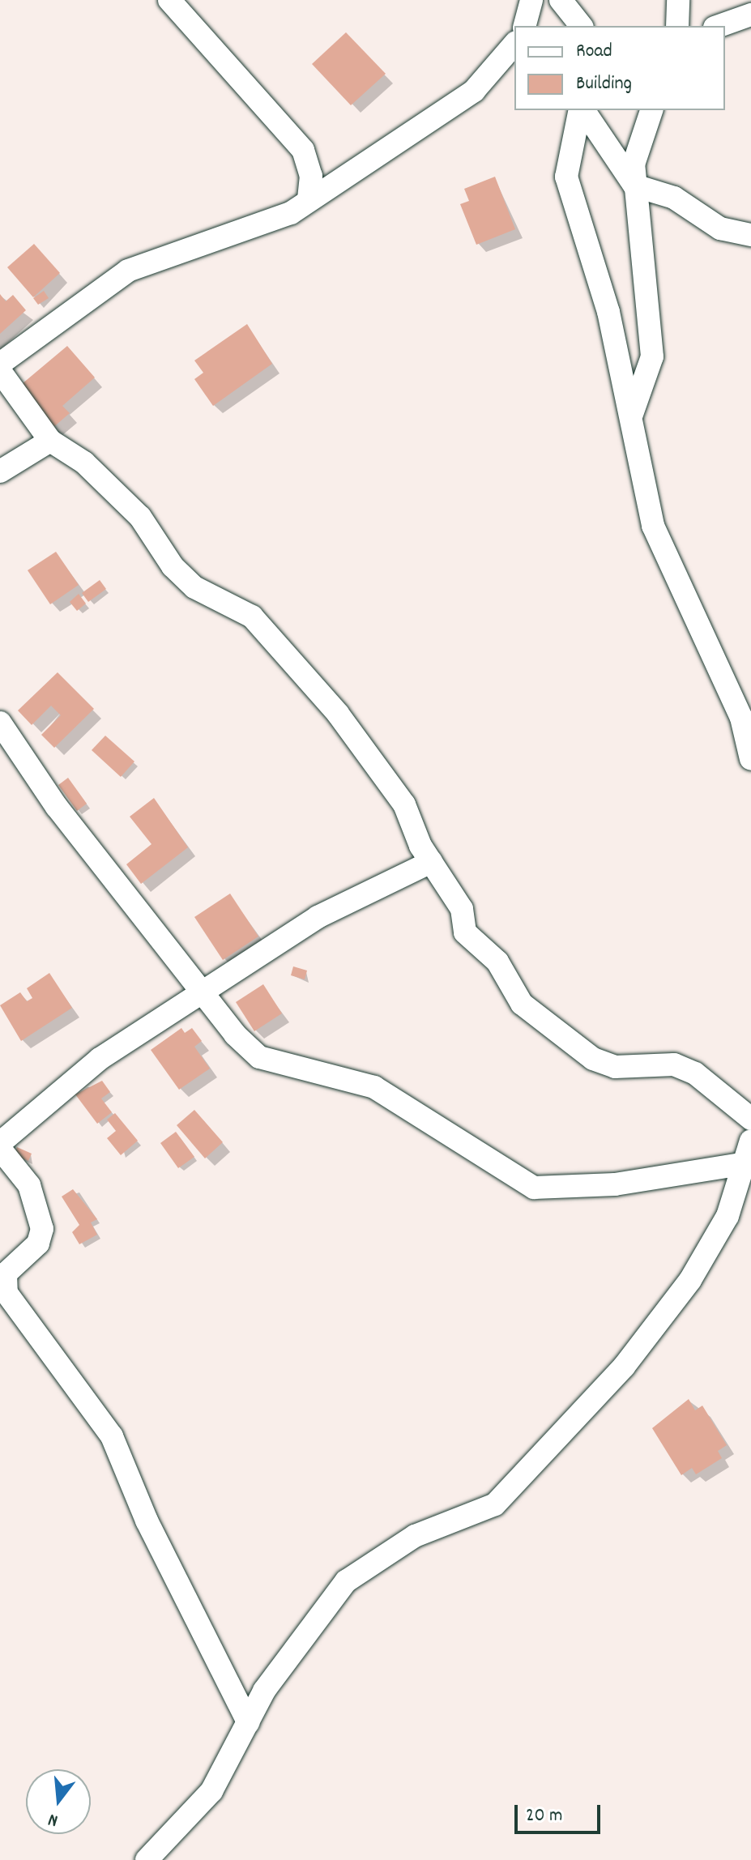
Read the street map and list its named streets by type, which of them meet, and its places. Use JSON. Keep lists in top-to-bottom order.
{
  "legend": ["Road", "Building"],
  "scale_bar": "20 m",
  "north": "bottom"
}
